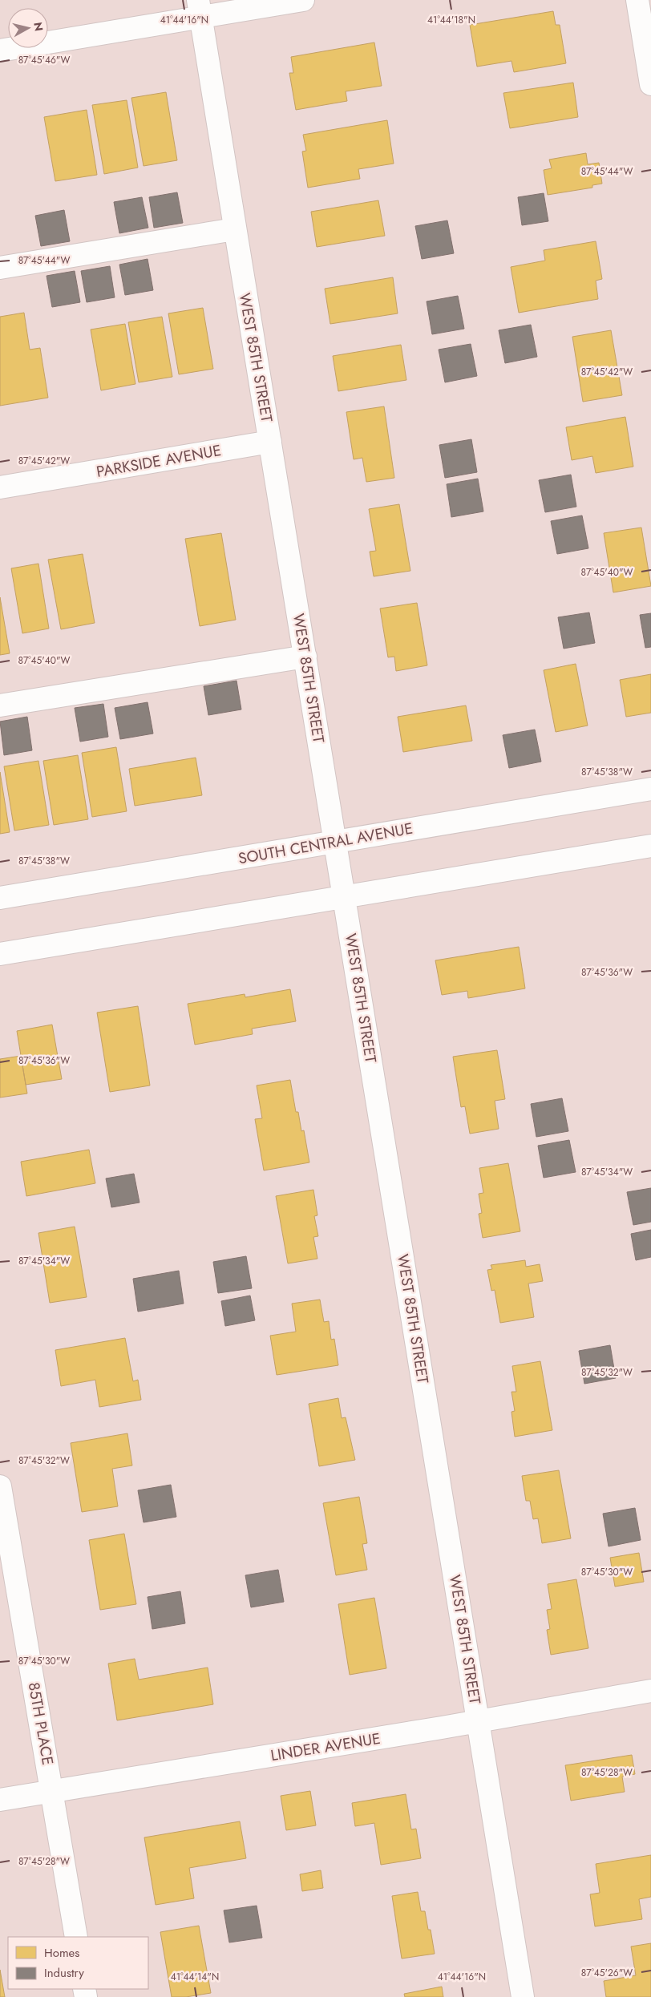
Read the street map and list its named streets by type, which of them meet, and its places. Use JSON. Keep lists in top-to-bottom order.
{
  "streets": {
    "street": [
      "WEST 85TH STREET",
      "PARKSIDE AVENUE",
      "SOUTH CENTRAL AVENUE",
      "85TH PLACE",
      "LINDER AVENUE"
    ]
  },
  "crossings": [
    ["WEST 85TH STREET", "PARKSIDE AVENUE"],
    ["WEST 85TH STREET", "SOUTH CENTRAL AVENUE"],
    ["WEST 85TH STREET", "LINDER AVENUE"],
    ["85TH PLACE", "LINDER AVENUE"]
  ],
  "legend": ["Homes", "Industry"],
  "north": "right",
  "coordinates": [
    "41°44'16\"N",
    "41°44'18\"N",
    "87°45'46\"W",
    "87°45'44\"W",
    "87°45'42\"W",
    "87°45'40\"W",
    "87°45'38\"W",
    "87°45'36\"W",
    "87°45'34\"W",
    "87°45'32\"W",
    "87°45'30\"W",
    "87°45'28\"W",
    "87°45'26\"W",
    "41°44'14\"N"
  ]
}
